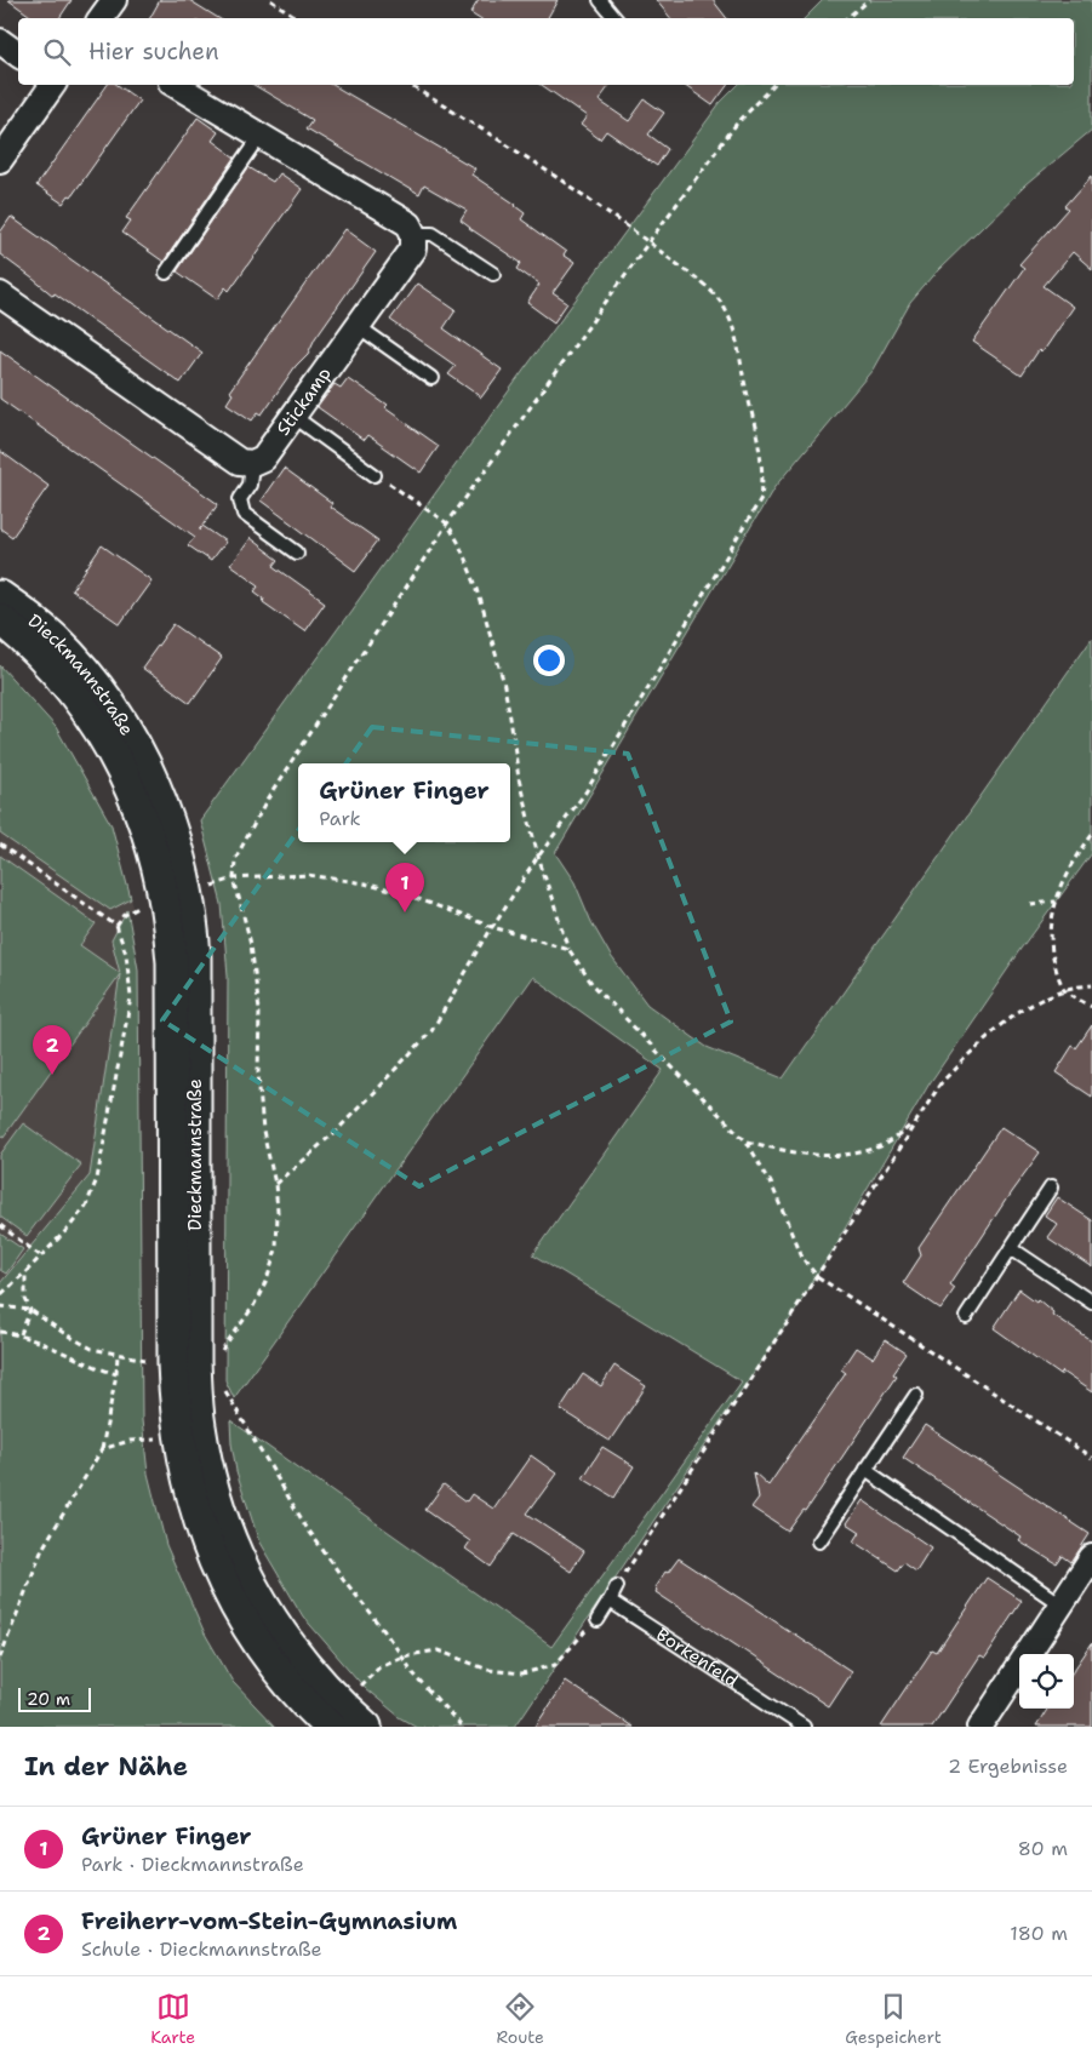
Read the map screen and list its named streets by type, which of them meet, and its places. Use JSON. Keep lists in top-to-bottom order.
{
  "streets": {
    "street": ["Stickamp", "Dieckmannstraße"],
    "lane": ["Borkenfeld"]
  },
  "scale_bar": "20 m",
  "page": {
    "search": "Hier suchen",
    "popup": ["Grüner Finger", "Park"],
    "pins": ["1", "2"],
    "scale": "20 m",
    "heading": ["In der Nähe", "2 Ergebnisse"],
    "list": [
      {
        "mark": "1",
        "name": "Grüner Finger",
        "note": "Park · Dieckmannstraße",
        "value": "80 m"
      },
      {
        "mark": "2",
        "name": "Freiherr-vom-Stein-Gymnasium",
        "note": "Schule · Dieckmannstraße",
        "value": "180 m"
      }
    ],
    "nav": ["Karte", "Route", "Gespeichert"]
  }
}
